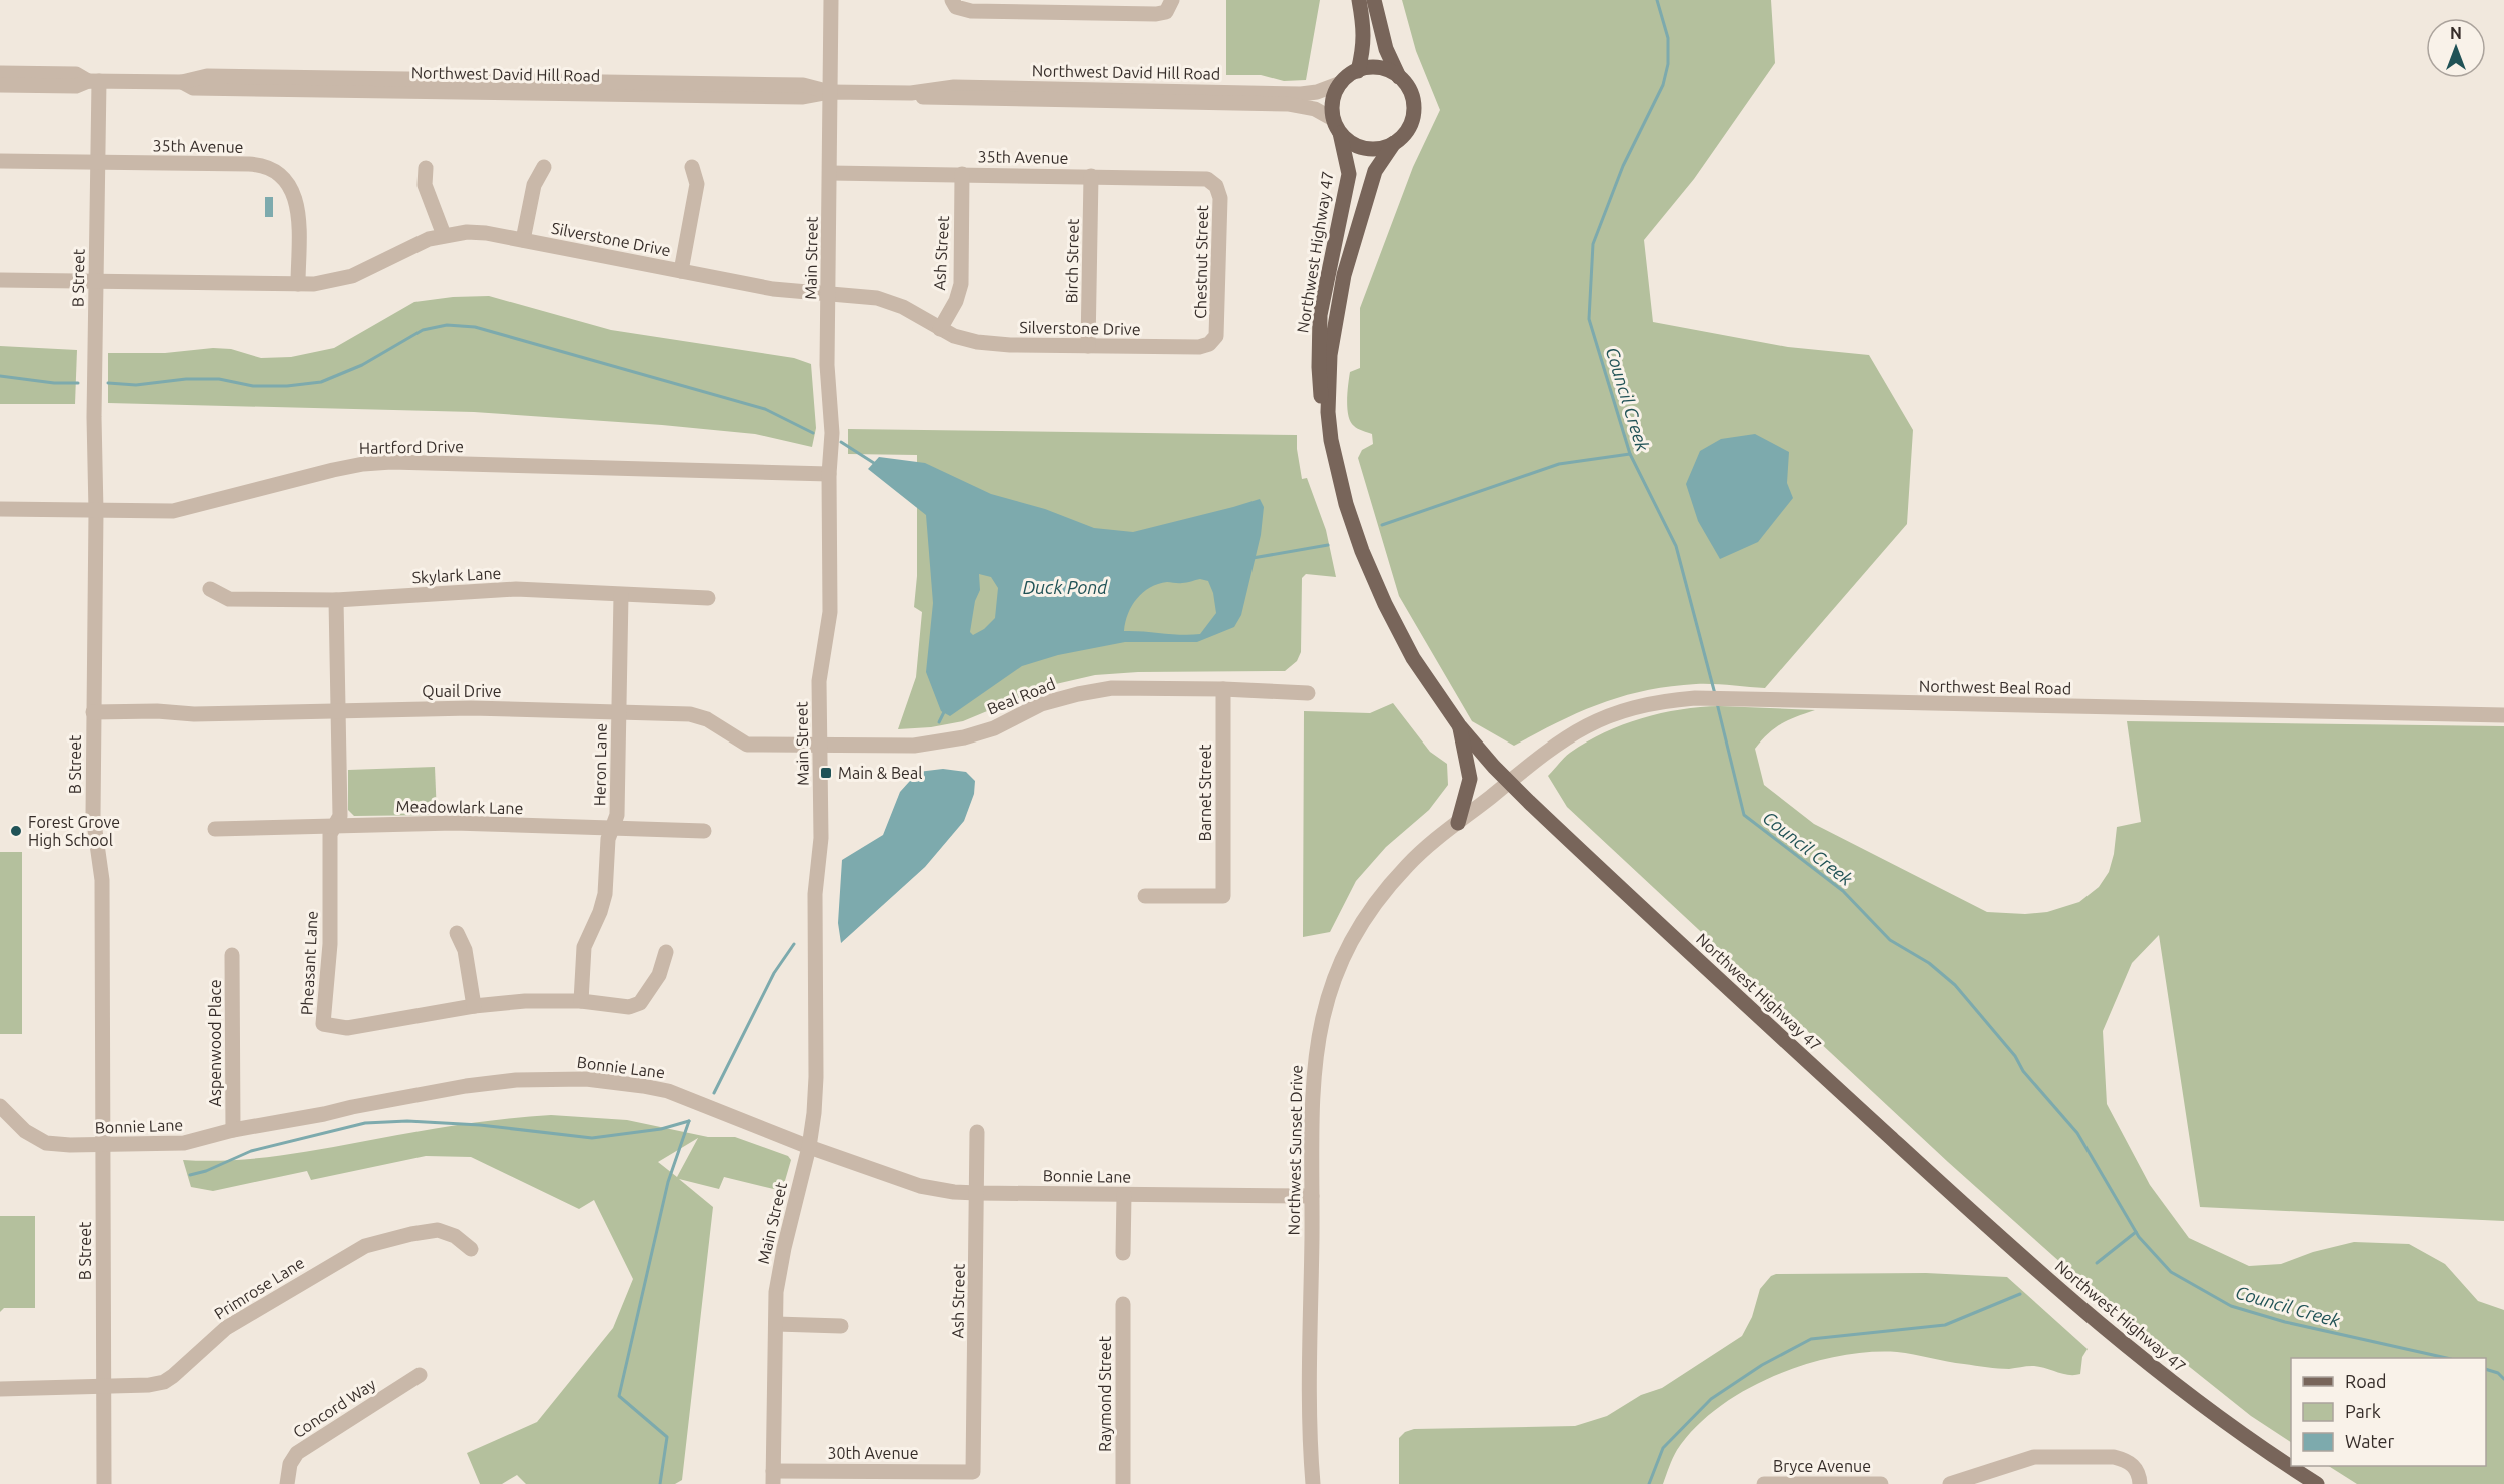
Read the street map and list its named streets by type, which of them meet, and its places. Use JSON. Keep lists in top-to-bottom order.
{
  "streets": {
    "main road": ["Northwest Highway 47"],
    "street": [
      "Northwest David Hill Road",
      "35th Avenue",
      "Silverstone Drive",
      "Ash Street",
      "Main Street",
      "Birch Street",
      "Chestnut Street",
      "B Street",
      "Hartford Drive",
      "Skylark Lane",
      "Northwest Beal Road",
      "Quail Drive",
      "Beal Road",
      "Heron Lane",
      "Barnet Street",
      "Meadowlark Lane",
      "Pheasant Lane",
      "Aspenwood Place",
      "Bonnie Lane",
      "Northwest Sunset Drive",
      "Primrose Lane",
      "Raymond Street",
      "Concord Way",
      "30th Avenue",
      "Bryce Avenue"
    ]
  },
  "crossings": [
    ["Northwest David Hill Road", "Northwest Highway 47"],
    ["Northwest David Hill Road", "Main Street"],
    ["Northwest David Hill Road", "B Street"],
    ["35th Avenue", "Silverstone Drive"],
    ["35th Avenue", "Ash Street"],
    ["35th Avenue", "Main Street"],
    ["35th Avenue", "Birch Street"],
    ["35th Avenue", "Chestnut Street"],
    ["35th Avenue", "B Street"],
    ["Silverstone Drive", "Ash Street"],
    ["Silverstone Drive", "Main Street"],
    ["Silverstone Drive", "Birch Street"],
    ["Silverstone Drive", "Chestnut Street"],
    ["Silverstone Drive", "B Street"],
    ["Northwest Highway 47", "Northwest Beal Road"],
    ["Northwest Highway 47", "Northwest Sunset Drive"],
    ["Ash Street", "Bonnie Lane"],
    ["Ash Street", "30th Avenue"],
    ["Main Street", "Hartford Drive"],
    ["Main Street", "Quail Drive"],
    ["Main Street", "Beal Road"],
    ["Main Street", "Bonnie Lane"],
    ["Main Street", "30th Avenue"],
    ["B Street", "Hartford Drive"],
    ["B Street", "Quail Drive"],
    ["B Street", "Bonnie Lane"],
    ["B Street", "Primrose Lane"],
    ["Skylark Lane", "Heron Lane"],
    ["Skylark Lane", "Pheasant Lane"],
    ["Northwest Beal Road", "Northwest Sunset Drive"],
    ["Quail Drive", "Beal Road"],
    ["Quail Drive", "Heron Lane"],
    ["Quail Drive", "Pheasant Lane"],
    ["Beal Road", "Barnet Street"],
    ["Heron Lane", "Meadowlark Lane"],
    ["Heron Lane", "Pheasant Lane"],
    ["Meadowlark Lane", "Pheasant Lane"],
    ["Aspenwood Place", "Bonnie Lane"],
    ["Bonnie Lane", "Northwest Sunset Drive"]
  ],
  "water": ["Council Creek", "Duck Pond"],
  "places": {
    "transit": ["Main & Beal"],
    "other": ["Forest Grove High School"]
  },
  "legend": ["Road", "Park", "Water"],
  "north": "top"
}
